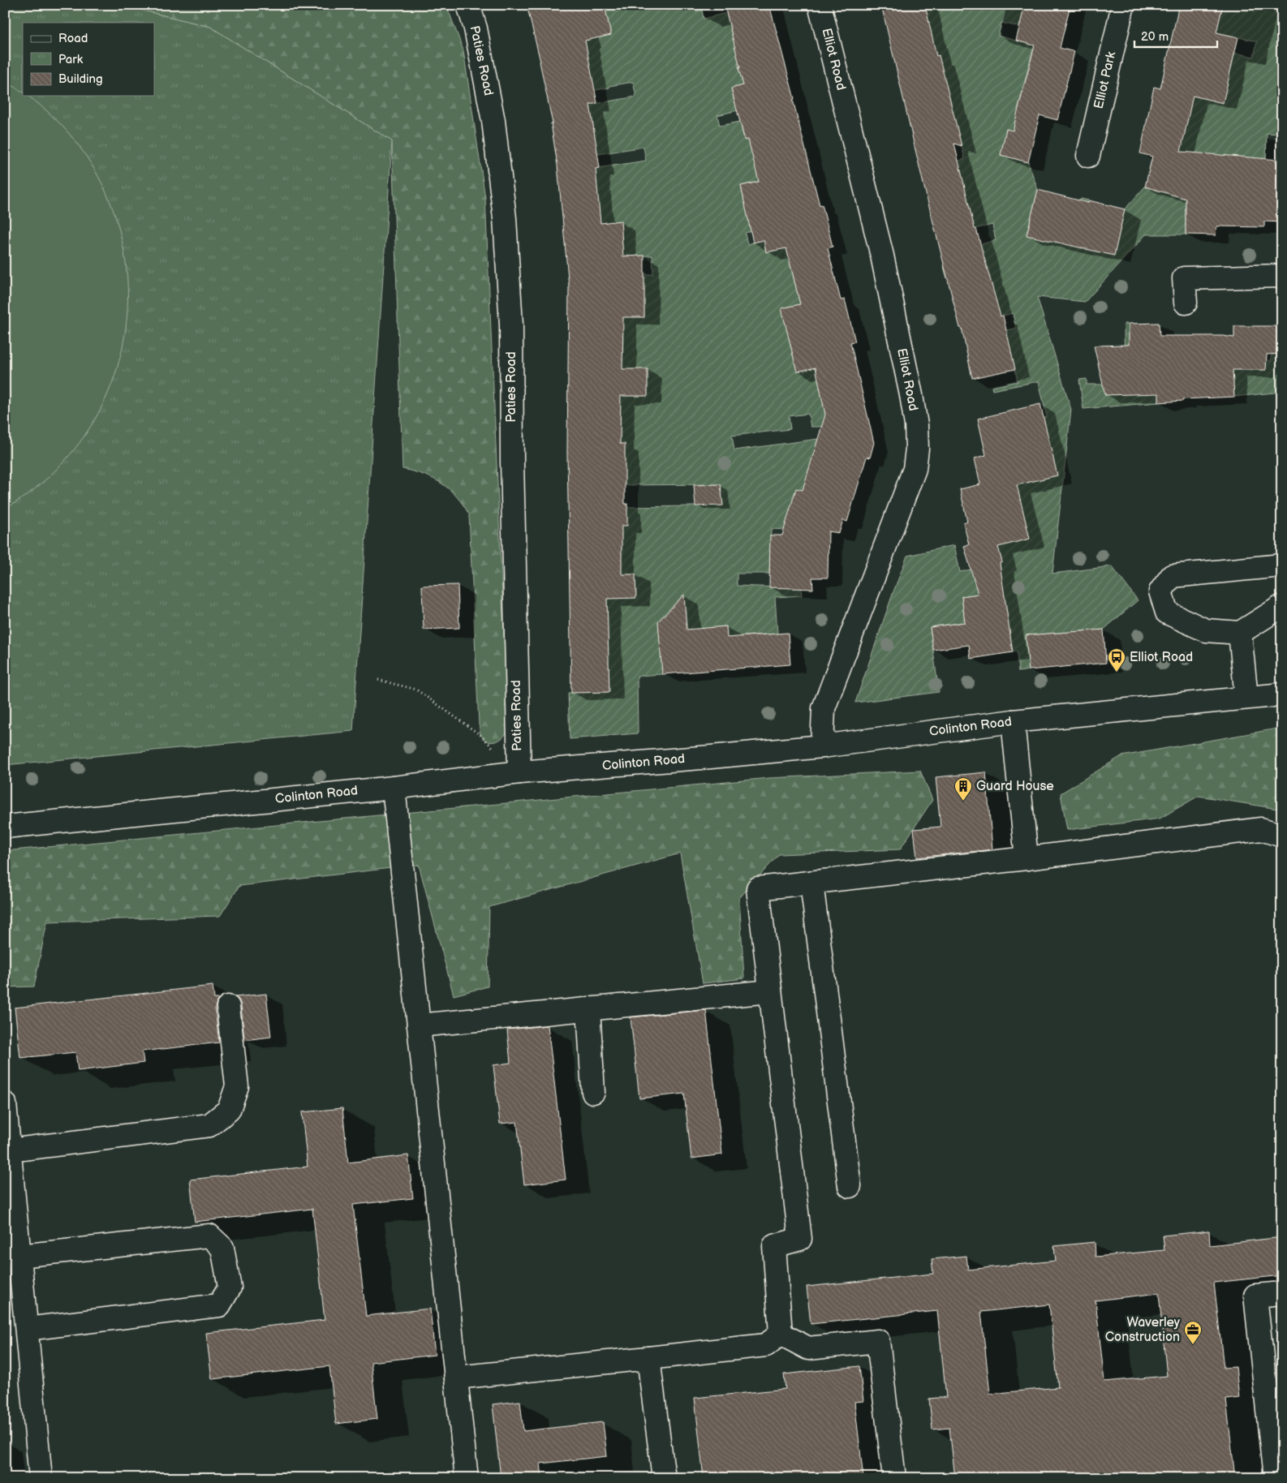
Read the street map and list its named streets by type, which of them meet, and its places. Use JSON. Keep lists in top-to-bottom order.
{
  "streets": {
    "street": [
      "Elliot Road",
      "Paties Road",
      "Elliot Park",
      "Colinton Road"
    ]
  },
  "crossings": [
    ["Elliot Road", "Colinton Road"],
    ["Paties Road", "Colinton Road"]
  ],
  "places": {
    "bus stop": ["Elliot Road"],
    "building": ["Guard House"],
    "office": ["Waverley Construction"]
  },
  "legend": ["Road", "Park", "Building"],
  "scale_bar": "20 m"
}
